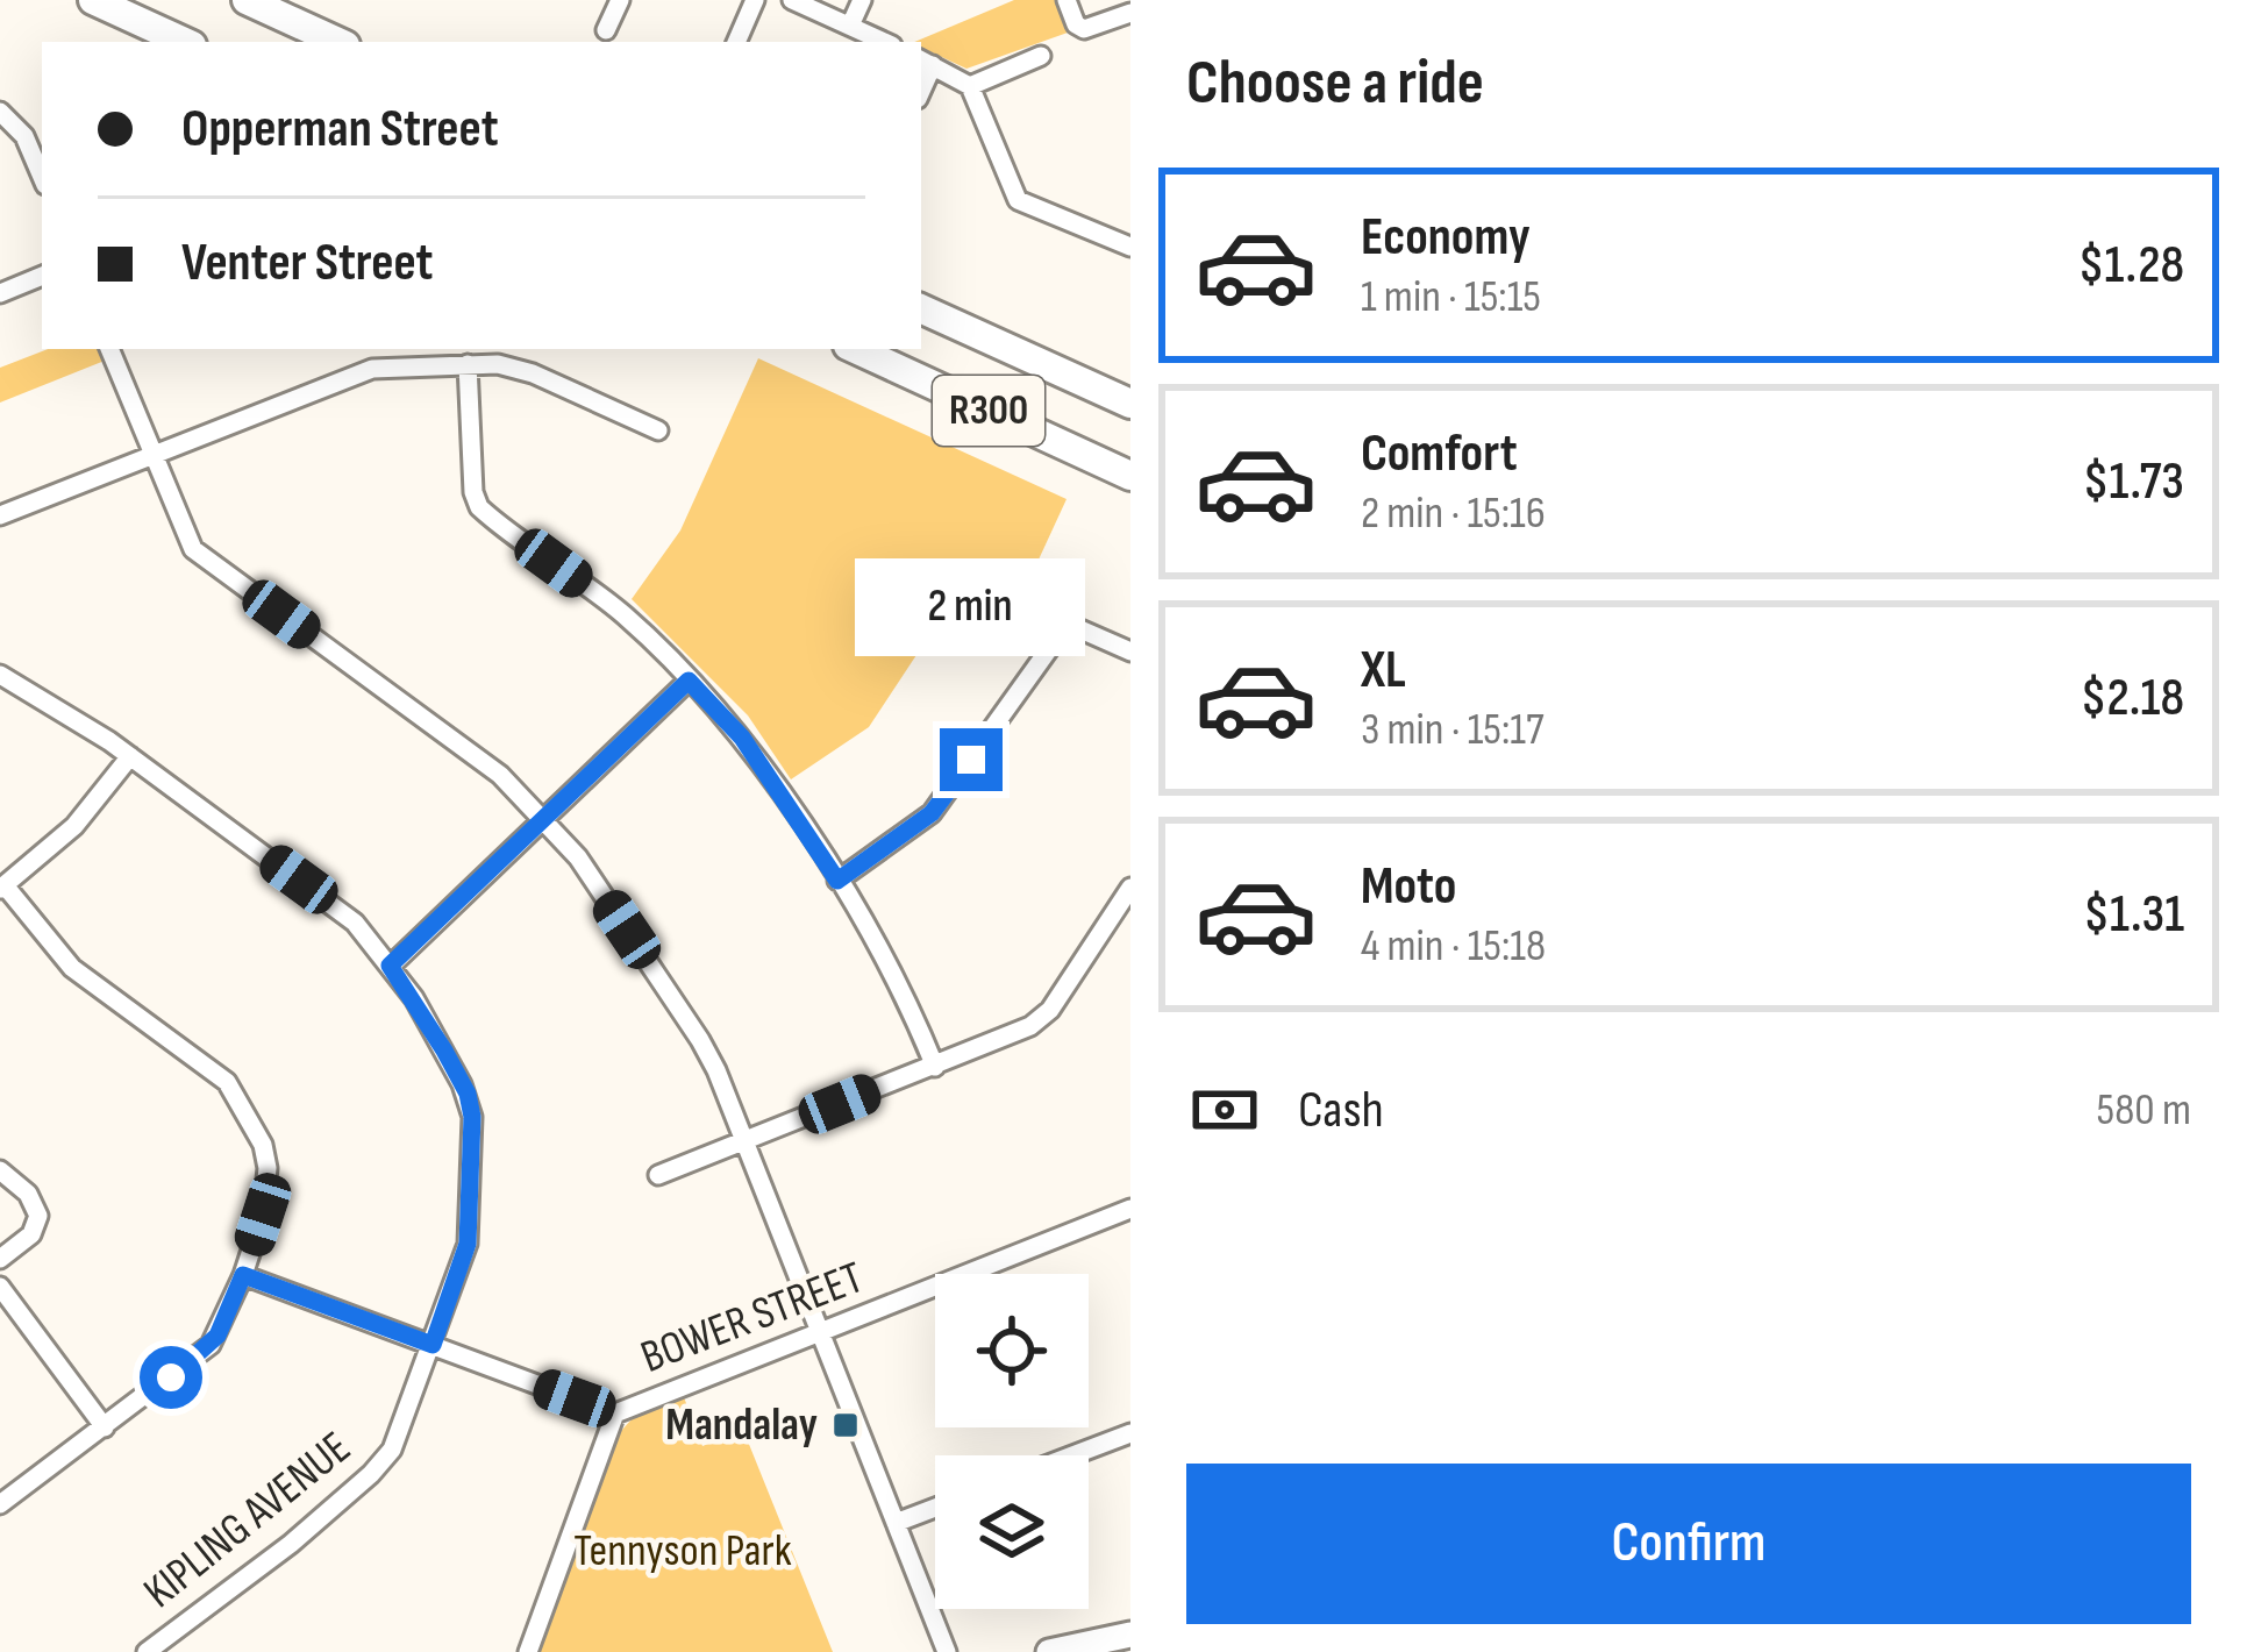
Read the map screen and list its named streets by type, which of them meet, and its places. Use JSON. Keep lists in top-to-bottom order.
{
  "streets": {
    "highway": ["R300"],
    "street": ["BOWER STREET", "KIPLING AVENUE"]
  },
  "crossings": [
    ["BOWER STREET", "KIPLING AVENUE"]
  ],
  "parks": ["Tennyson Park"],
  "places": {
    "transit": ["Mandalay"]
  },
  "page": {
    "heading": "Choose a ride",
    "banner": ["Opperman Street", "Venter Street"],
    "list": [
      {
        "name": "Economy",
        "note": "1 min · 15:15",
        "value": "$1.28"
      },
      {
        "name": "Comfort",
        "note": "2 min · 15:16",
        "value": "$1.73"
      },
      {
        "name": "XL",
        "note": "3 min · 15:17",
        "value": "$2.18"
      },
      {
        "name": "Moto",
        "note": "4 min · 15:18",
        "value": "$1.31"
      }
    ],
    "bubble": "2 min",
    "pay": ["Cash", "580 m"],
    "buttons": "Confirm"
  }
}
